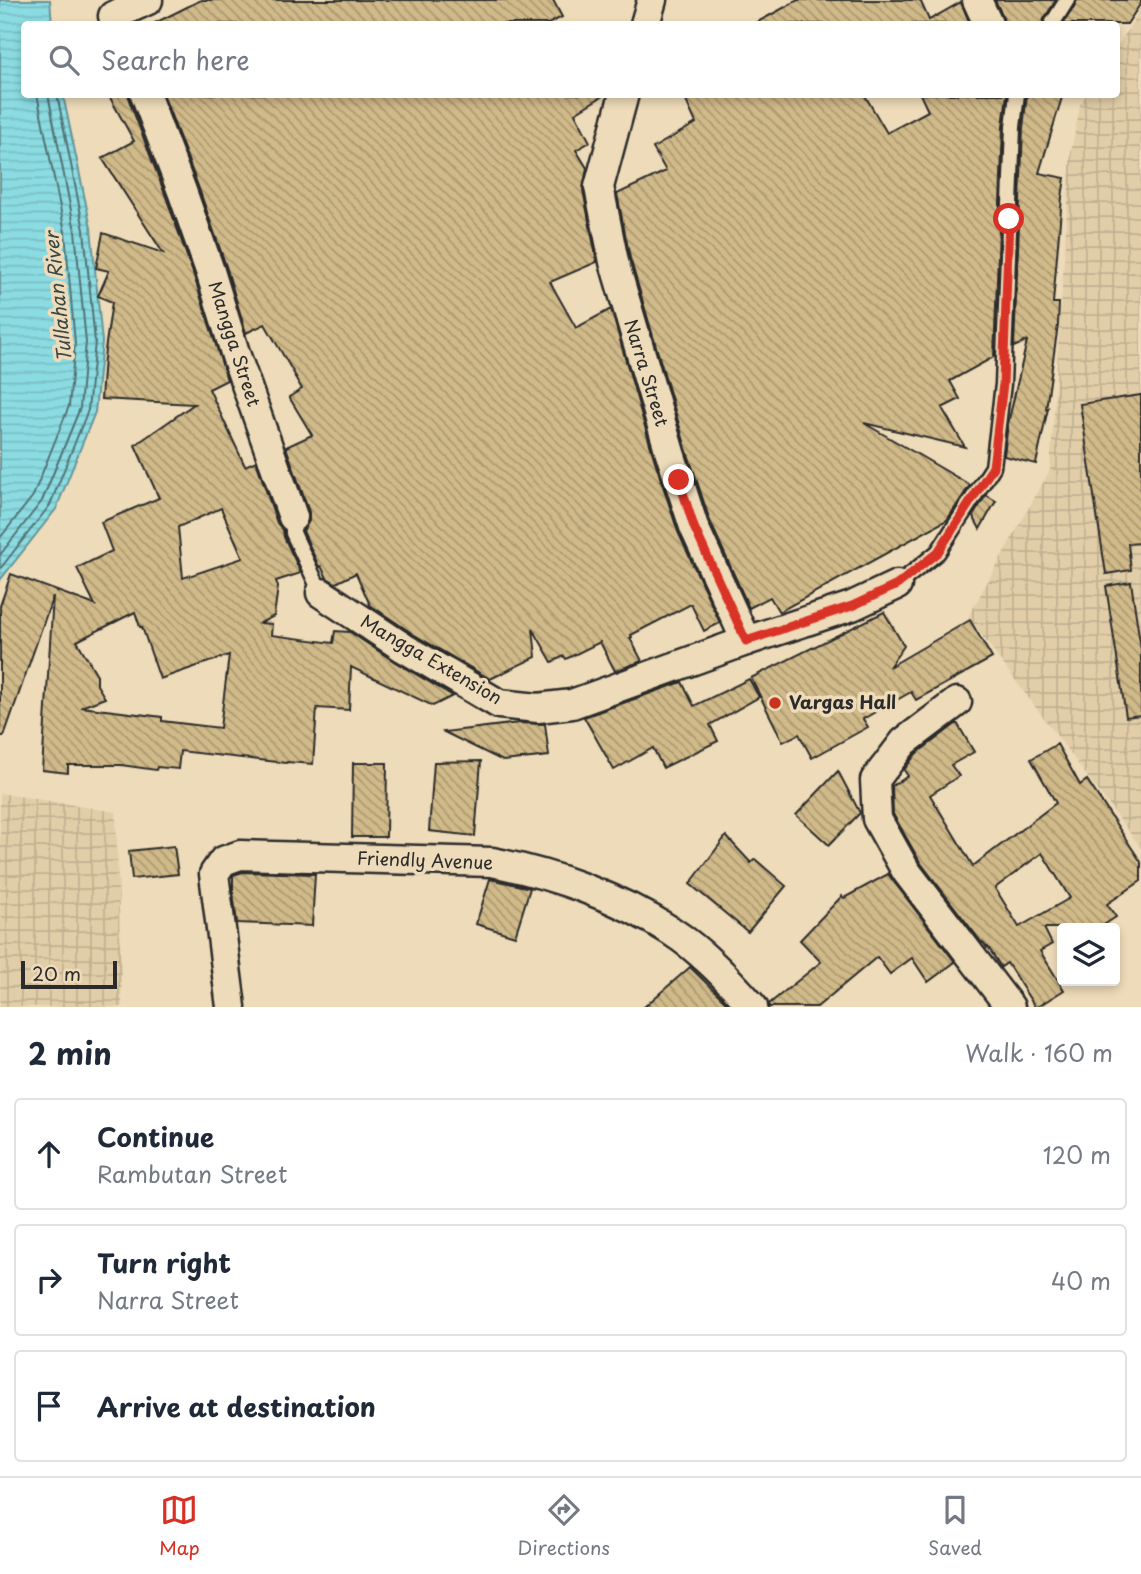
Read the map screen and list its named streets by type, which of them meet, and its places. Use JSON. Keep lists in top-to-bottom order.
{
  "streets": {
    "street": [
      "Mangga Street",
      "Narra Street",
      "Mangga Extension",
      "Friendly Avenue"
    ]
  },
  "crossings": [
    ["Mangga Street", "Mangga Extension"],
    ["Narra Street", "Mangga Extension"]
  ],
  "water": ["Tullahan River"],
  "places": ["Vargas Hall"],
  "scale_bar": "20 m",
  "page": {
    "search": "Search here",
    "scale": "20 m",
    "heading": ["2 min", "Walk · 160 m"],
    "list": [
      ["Continue", "Rambutan Street", "120 m"],
      ["Turn right", "Narra Street", "40 m"],
      "Arrive at destination"
    ],
    "nav": ["Map", "Directions", "Saved"]
  }
}
